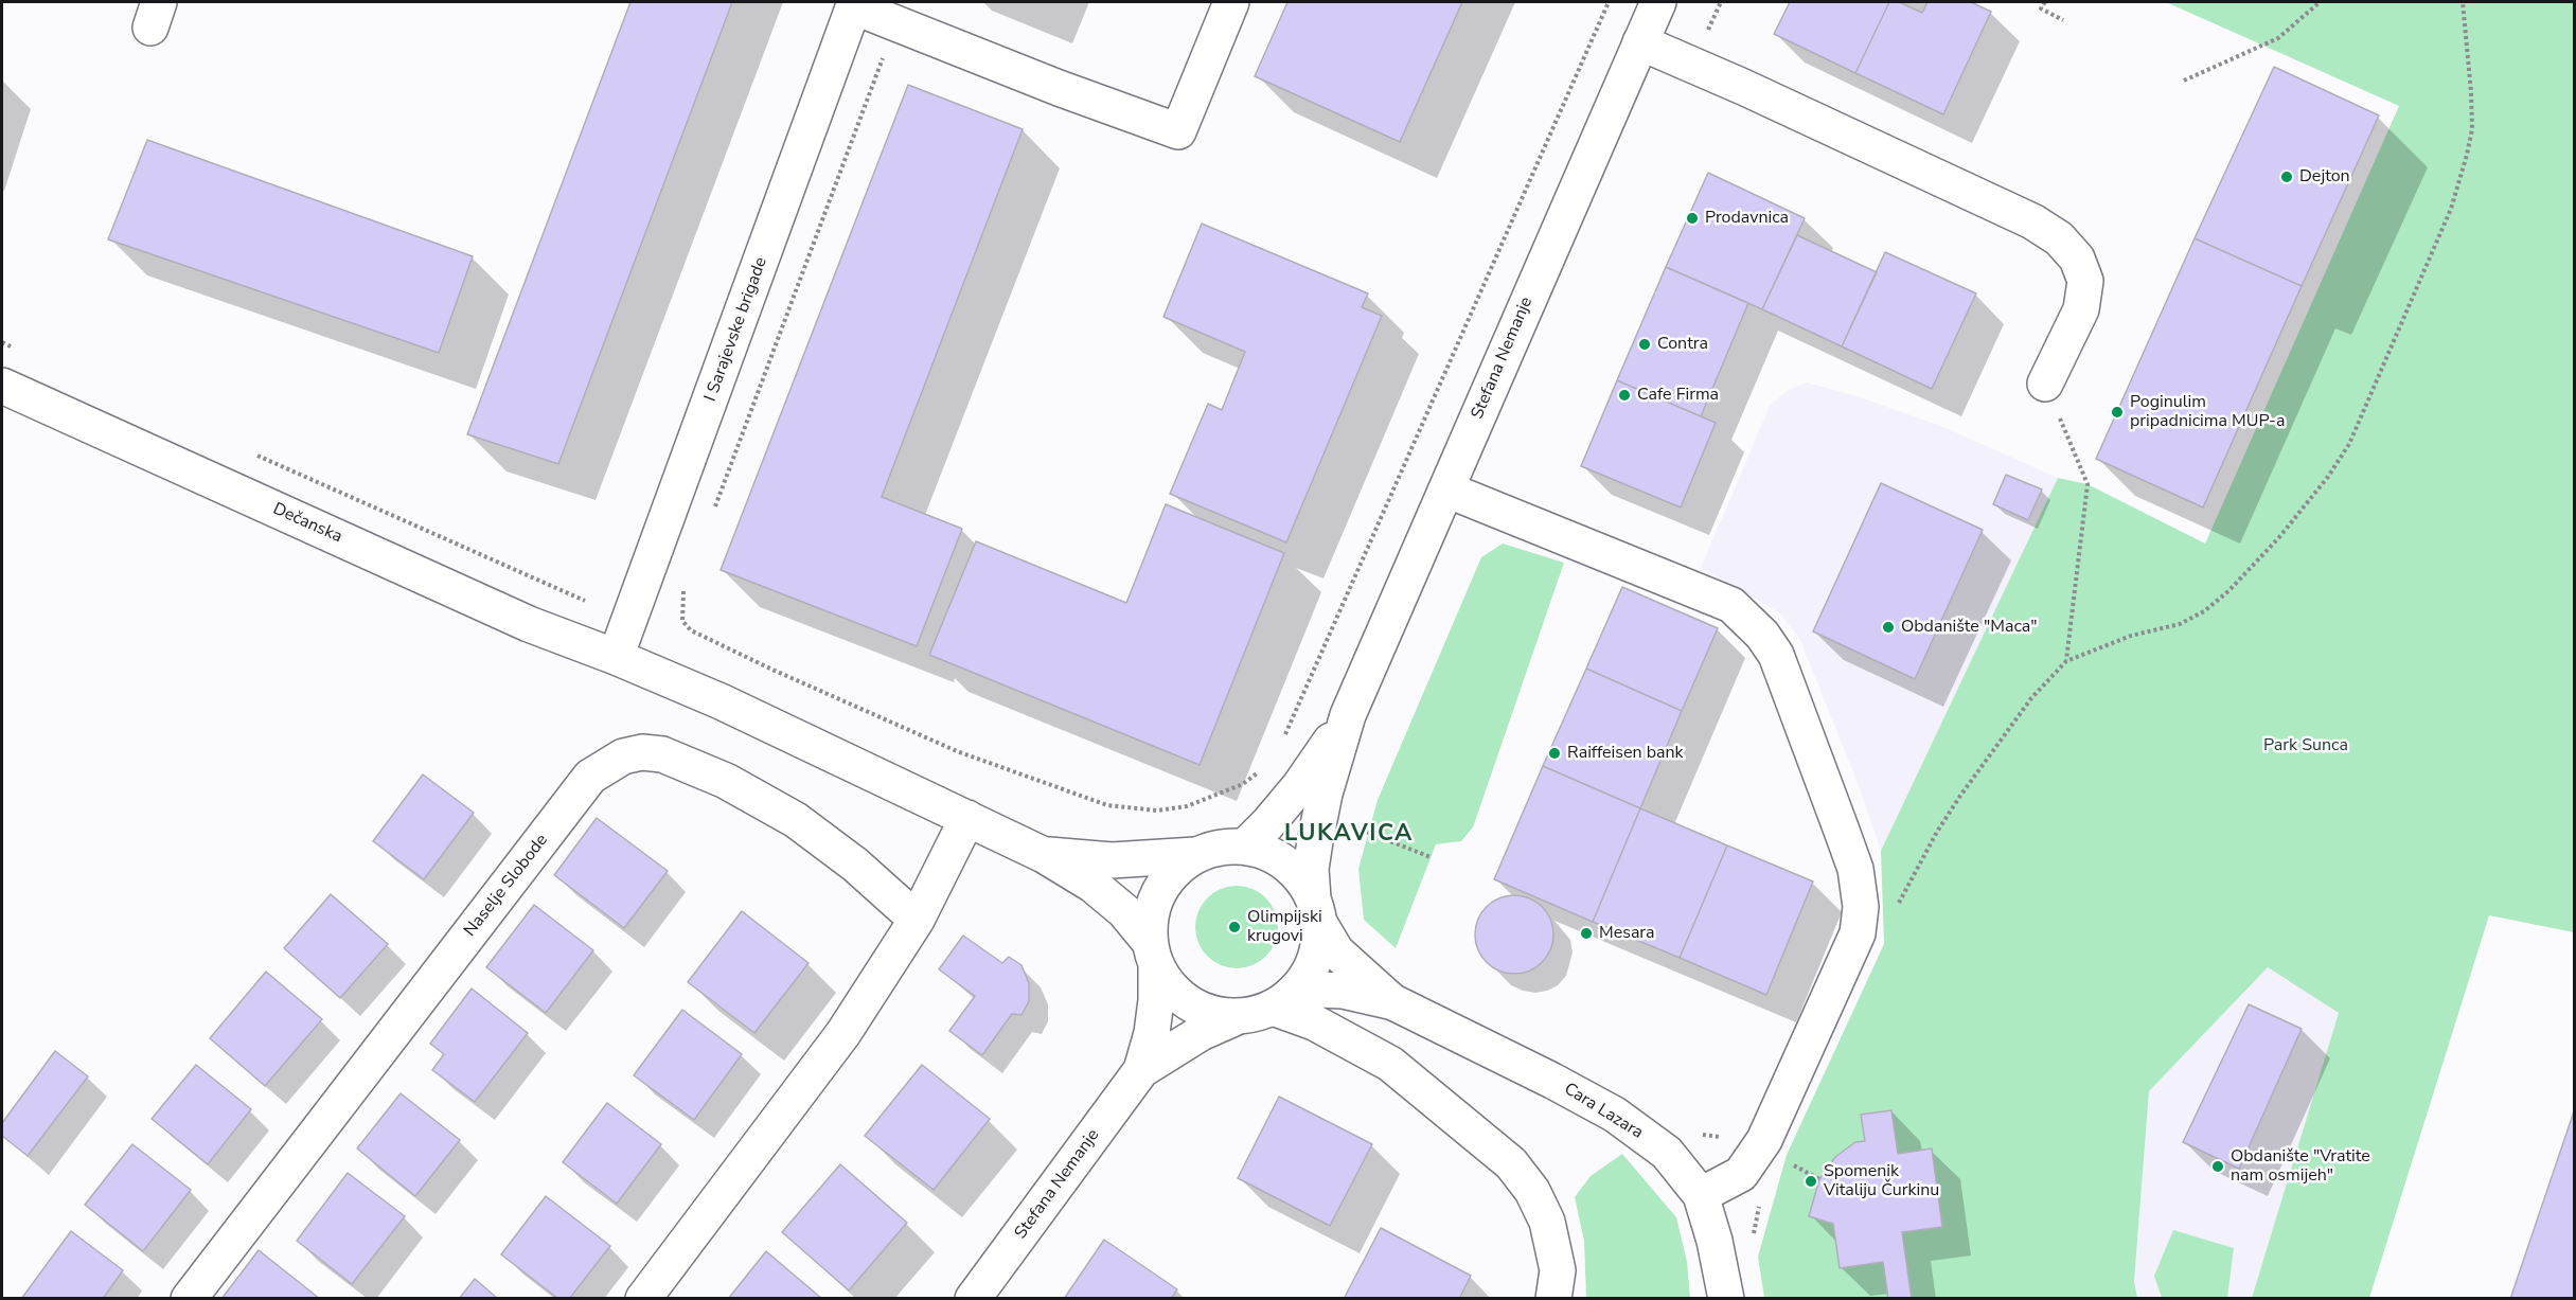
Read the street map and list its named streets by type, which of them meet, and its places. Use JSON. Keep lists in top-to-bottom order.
{
  "streets": {
    "street": [
      "I Sarajevske brigade",
      "Stefana Nemanje",
      "Dečanska",
      "Naselje Slobode",
      "Cara Lazara"
    ]
  },
  "crossings": [
    ["I Sarajevske brigade", "Dečanska"],
    ["Stefana Nemanje", "Dečanska"],
    ["Stefana Nemanje", "Cara Lazara"],
    ["Dečanska", "Cara Lazara"]
  ],
  "districts": ["LUKAVICA"],
  "parks": ["Park Sunca"],
  "places": [
    "Dejton",
    "Prodavnica",
    "Contra",
    "Cafe Firma",
    "Poginulim pripadnicima MUP-a",
    "Obdanište \"Maca\"",
    "Raiffeisen bank",
    "Olimpijski krugovi",
    "Mesara",
    "Obdanište \"Vratite nam osmijeh\"",
    "Spomenik Vitaliju Čurkinu"
  ]
}
